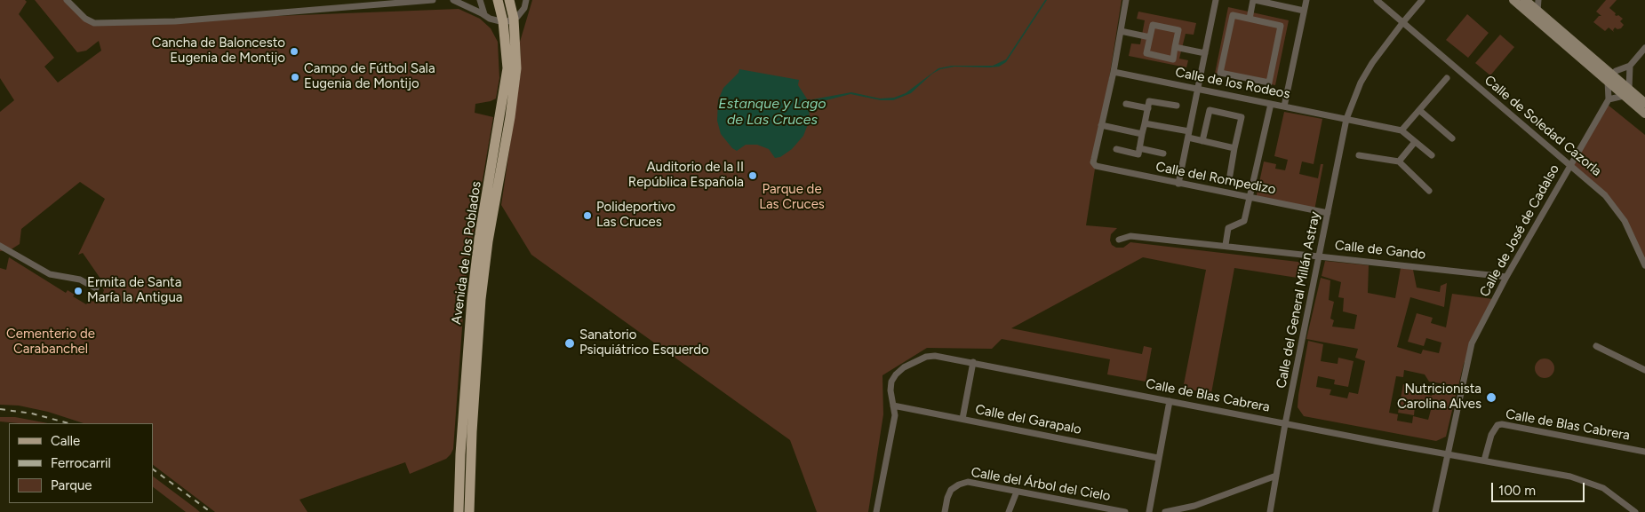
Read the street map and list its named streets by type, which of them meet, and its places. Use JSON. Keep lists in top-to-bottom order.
{
  "streets": {
    "main road": ["Avenida de los Poblados"],
    "street": [
      "Calle de los Rodeos",
      "Calle de Soledad Cazorla",
      "Calle del Rompedizo",
      "Calle de José de Cadalso",
      "Calle de Gando",
      "Calle del General Millán Astray",
      "Calle de Blas Cabrera",
      "Calle del Garapalo",
      "Calle del Árbol del Cielo"
    ]
  },
  "crossings": [
    ["Calle de los Rodeos", "Calle del General Millán Astray"],
    ["Calle de Soledad Cazorla", "Calle de José de Cadalso"],
    ["Calle de Soledad Cazorla", "Calle del General Millán Astray"],
    ["Calle del Rompedizo", "Calle del General Millán Astray"],
    ["Calle de José de Cadalso", "Calle de Gando"],
    ["Calle de José de Cadalso", "Calle de Blas Cabrera"],
    ["Calle de Gando", "Calle del General Millán Astray"],
    ["Calle del General Millán Astray", "Calle de Blas Cabrera"],
    ["Calle de Blas Cabrera", "Calle del Garapalo"]
  ],
  "water": ["Estanque y Lago de Las Cruces"],
  "parks": ["Parque de Las Cruces", "Cementerio de Carabanchel"],
  "places": [
    "Cancha de Baloncesto Eugenia de Montijo",
    "Campo de Fútbol Sala Eugenia de Montijo",
    "Auditorio de la II República Española",
    "Polideportivo Las Cruces",
    "Ermita de Santa María la Antigua",
    "Sanatorio Psiquiátrico Esquerdo",
    "Nutricionista Carolina Alves"
  ],
  "legend": ["Calle", "Ferrocarril", "Parque"],
  "scale_bar": "100 m"
}
